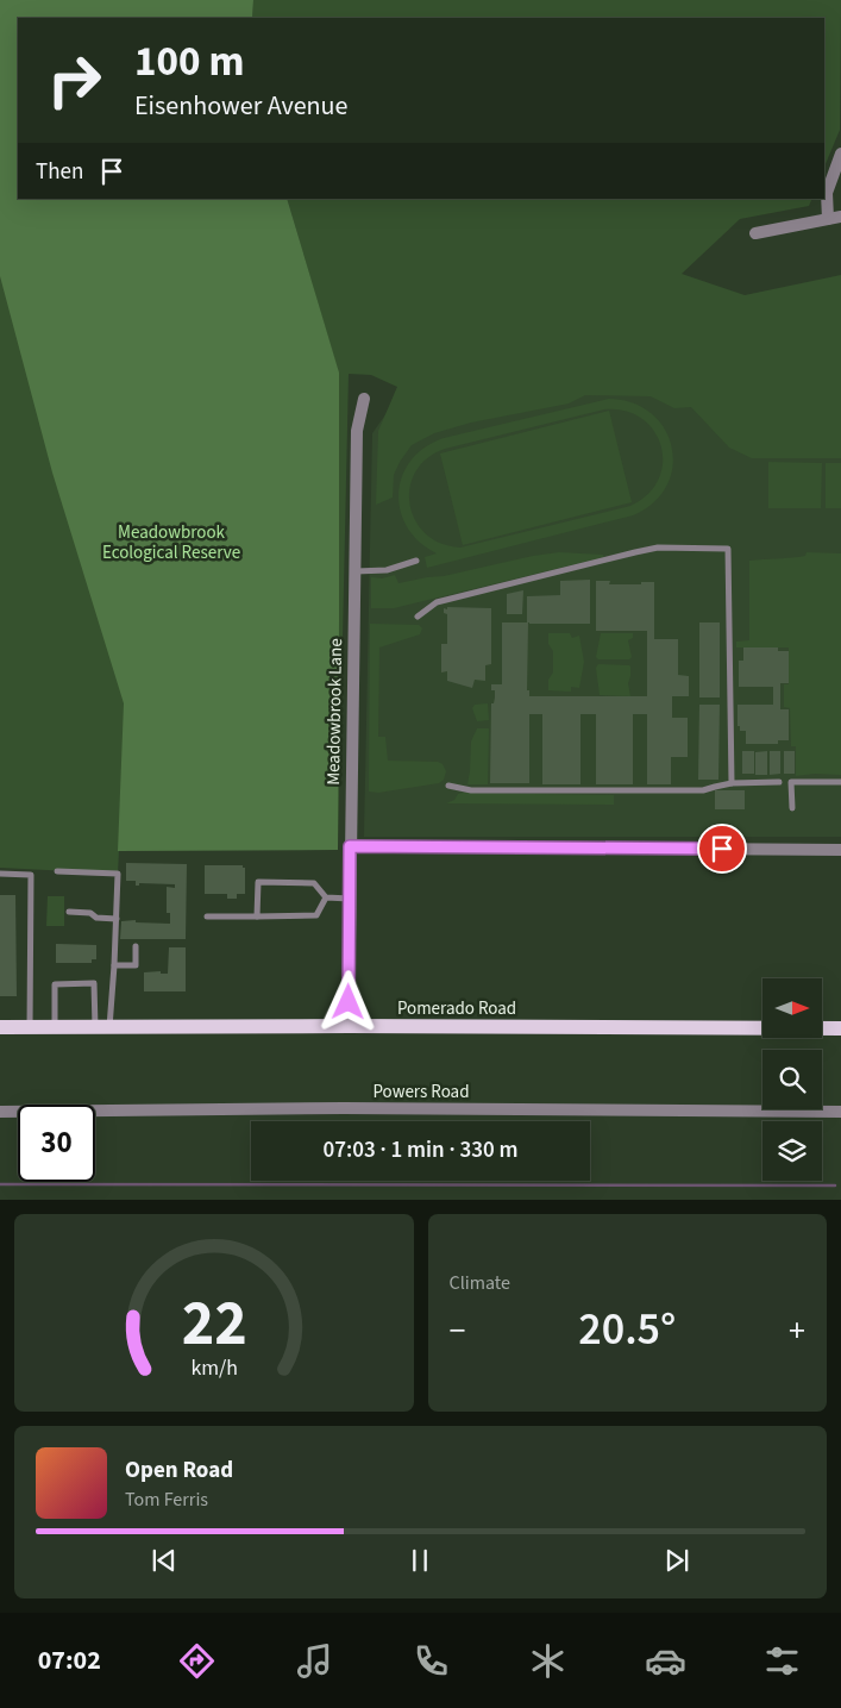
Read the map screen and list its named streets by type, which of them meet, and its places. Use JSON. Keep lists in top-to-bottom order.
{
  "streets": {
    "main road": ["Pomerado Road"],
    "street": ["Meadowbrook Lane", "Powers Road"]
  },
  "crossings": [
    ["Meadowbrook Lane", "Pomerado Road"]
  ],
  "parks": ["Meadowbrook Ecological Reserve"],
  "north": "right",
  "page": {
    "turn": ["100 m", "Eisenhower Avenue"],
    "then": "Then",
    "limit": "30",
    "trip": "07:03 · 1 min · 330 m",
    "tile": "Climate",
    "heat": ["−", "20.5°", "+"],
    "song": ["Open Road", "Tom Ferris"],
    "tabs": "07:02",
    "gauge": ["22", "km/h"]
  }
}
